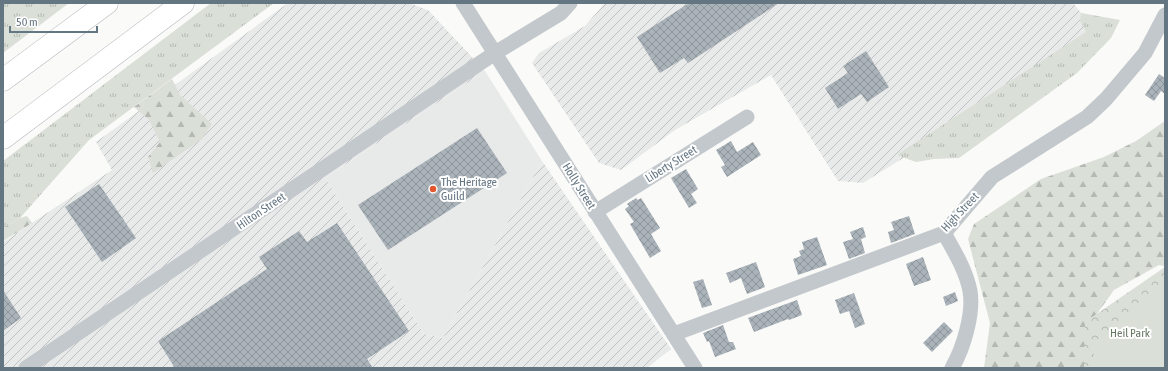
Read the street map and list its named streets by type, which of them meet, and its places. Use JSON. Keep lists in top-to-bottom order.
{
  "streets": {
    "street": [
      "Liberty Street",
      "Holly Street",
      "Hilton Street",
      "High Street"
    ]
  },
  "crossings": [
    ["Liberty Street", "Holly Street"],
    ["Holly Street", "Hilton Street"],
    ["Holly Street", "High Street"]
  ],
  "parks": ["Heil Park"],
  "places": ["The Heritage Guild"],
  "scale_bar": "50 m"
}
